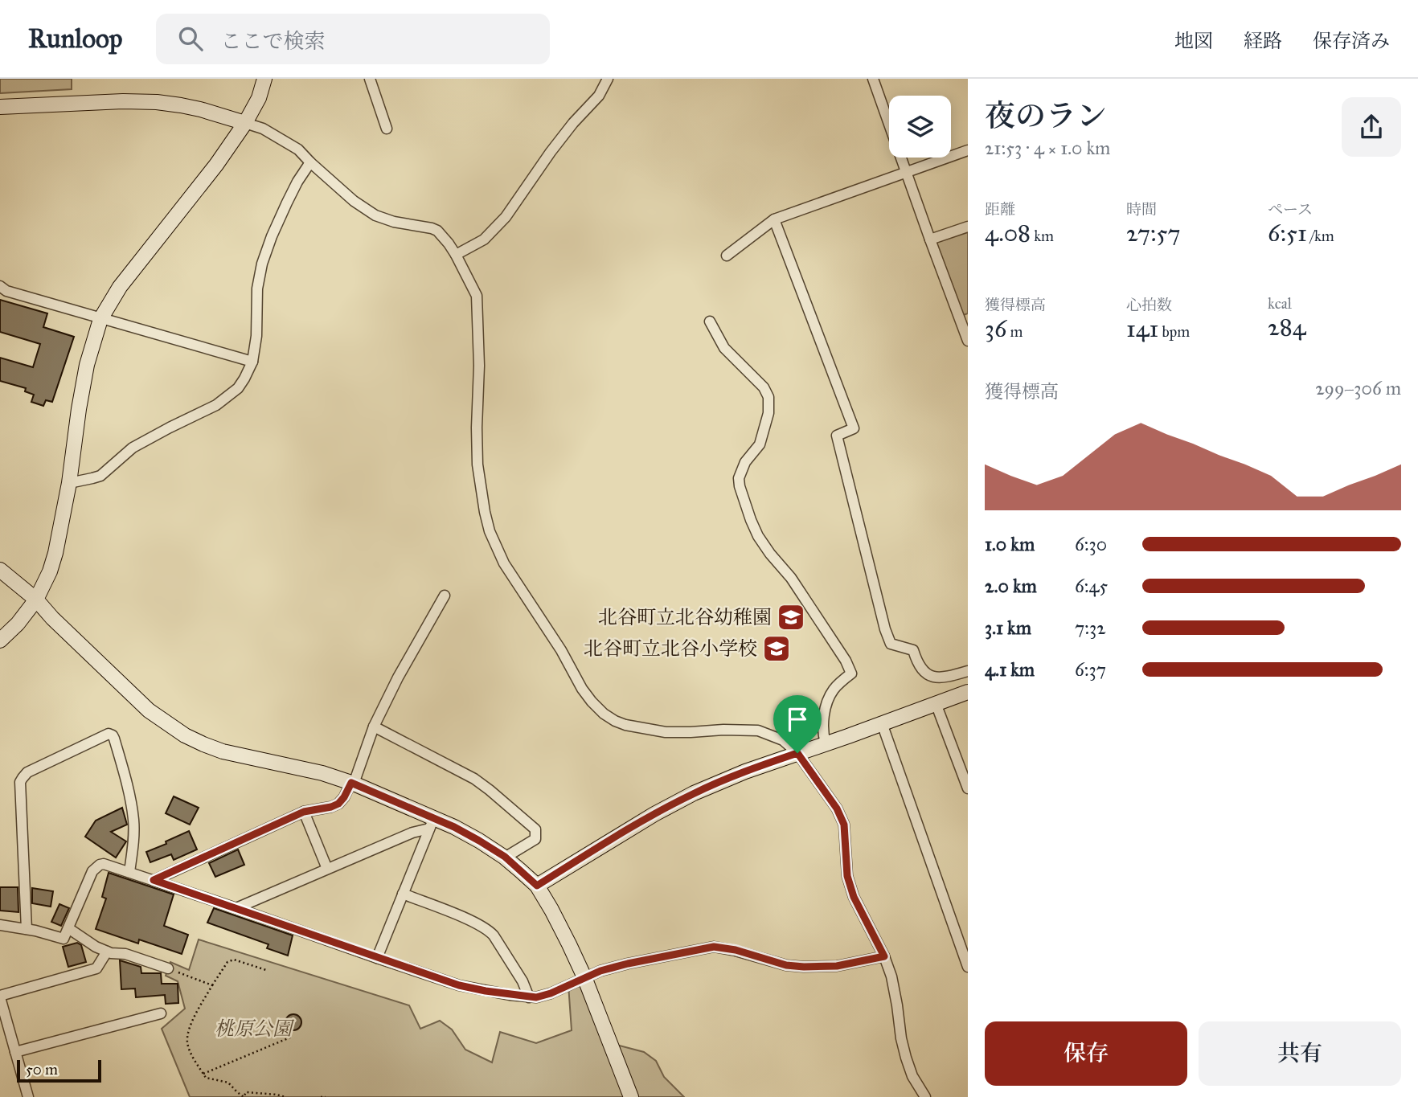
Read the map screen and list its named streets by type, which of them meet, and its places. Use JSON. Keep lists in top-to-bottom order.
{
  "parks": ["桃原公園"],
  "places": {
    "school or university": ["北谷町立北谷幼稚園", "北谷町立北谷小学校"]
  },
  "scale_bar": "50 m",
  "page": {
    "header": "Runloop",
    "search": "ここで検索",
    "nav": ["地図", "経路", "保存済み"],
    "heading": ["夜のラン", "21:53 · 4 × 1.0 km"],
    "stats": [
      ["距離", "4.08 km"],
      ["時間", "27:57"],
      ["ペース", "6:51 /km"],
      ["獲得標高", "36 m"],
      ["心拍数", "141 bpm"],
      ["kcal", "284"]
    ],
    "chart": ["獲得標高", "299–306 m"],
    "list": [
      {
        "name": "1.0 km",
        "note": "6:30"
      },
      {
        "name": "2.0 km",
        "note": "6:45"
      },
      {
        "name": "3.1 km",
        "note": "7:32"
      },
      {
        "name": "4.1 km",
        "note": "6:37"
      }
    ],
    "buttons": ["保存", "共有"],
    "scale": "50 m"
  }
}
